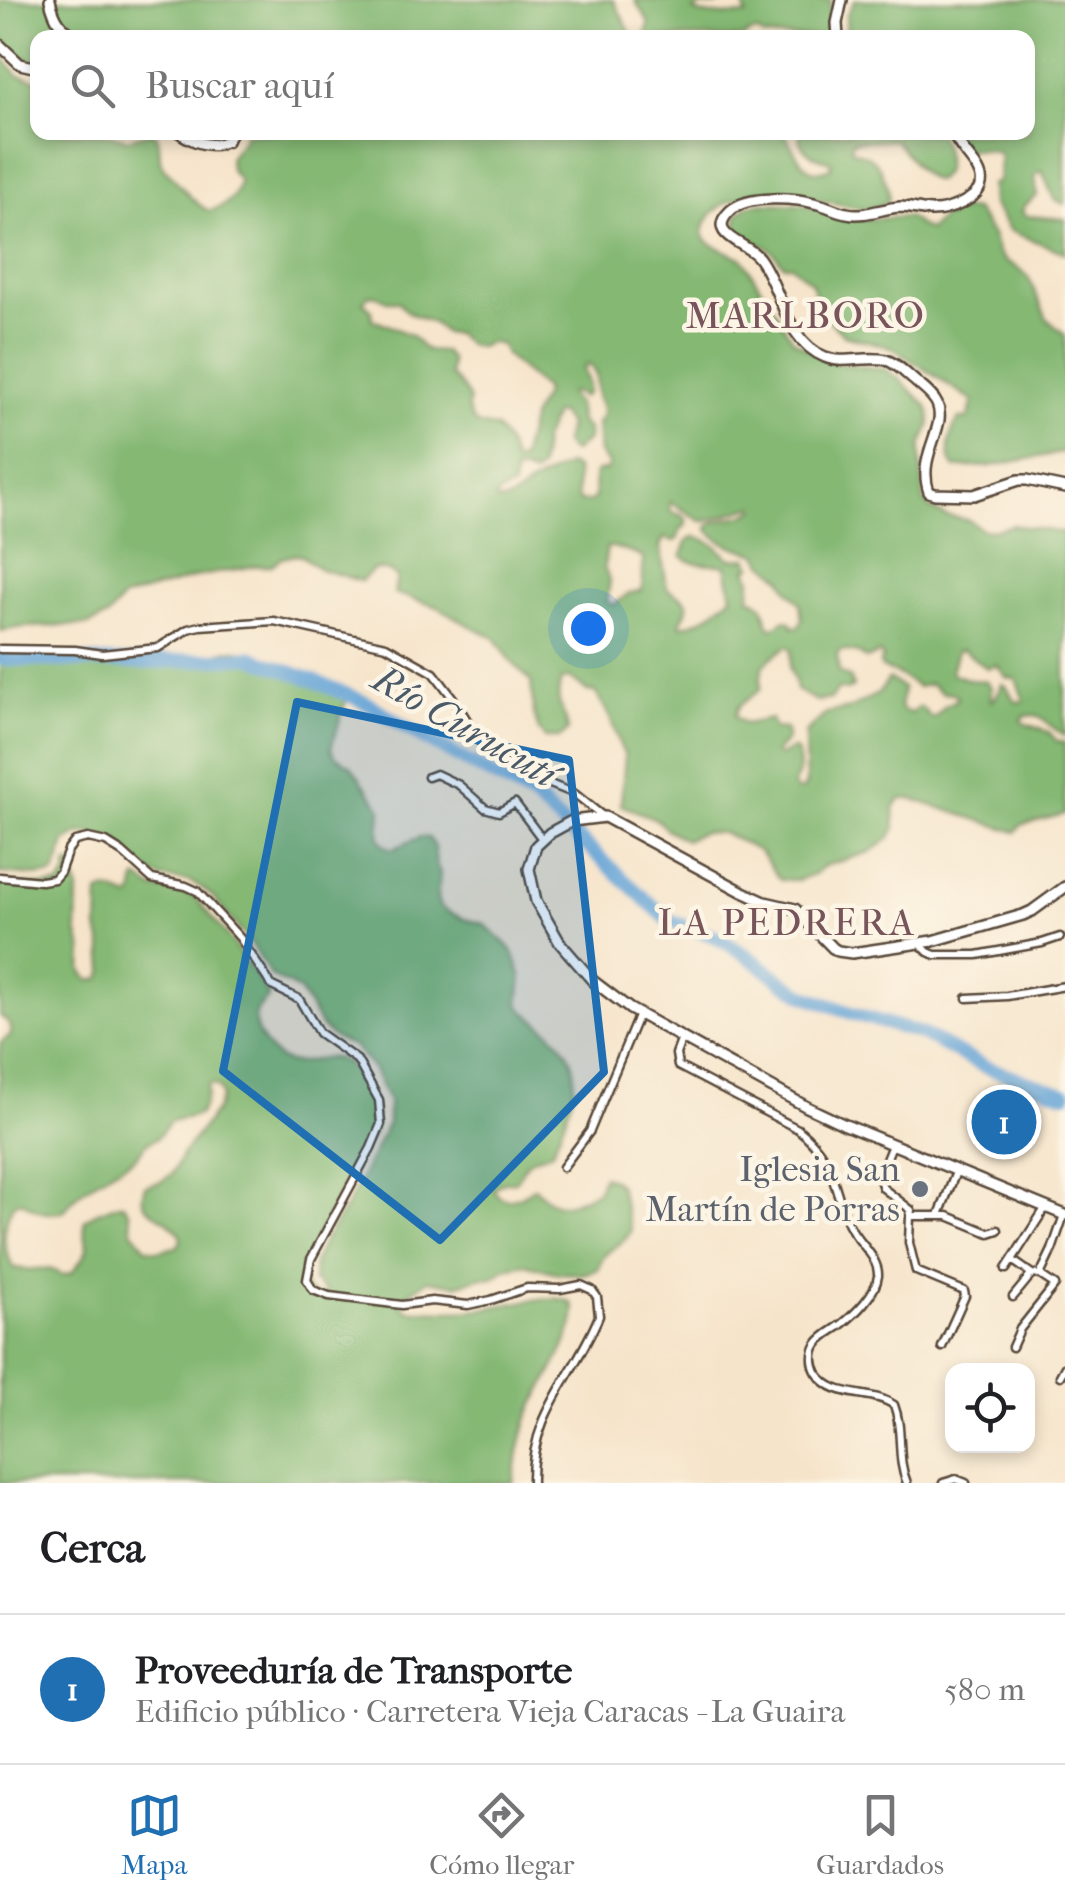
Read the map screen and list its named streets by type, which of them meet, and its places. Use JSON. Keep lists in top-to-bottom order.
{
  "districts": ["MARLBORO", "LA PEDRERA"],
  "water": ["Río Curucutí"],
  "places": ["Iglesia San Martín de Porras"],
  "page": {
    "search": "Buscar aquí",
    "pins": "1",
    "heading": "Cerca",
    "list": [
      {
        "mark": "1",
        "name": "Proveeduría de Transporte",
        "note": "Edificio público · Carretera Vieja Caracas - La Guaira",
        "value": "580 m"
      }
    ],
    "nav": ["Mapa", "Cómo llegar", "Guardados"]
  }
}
